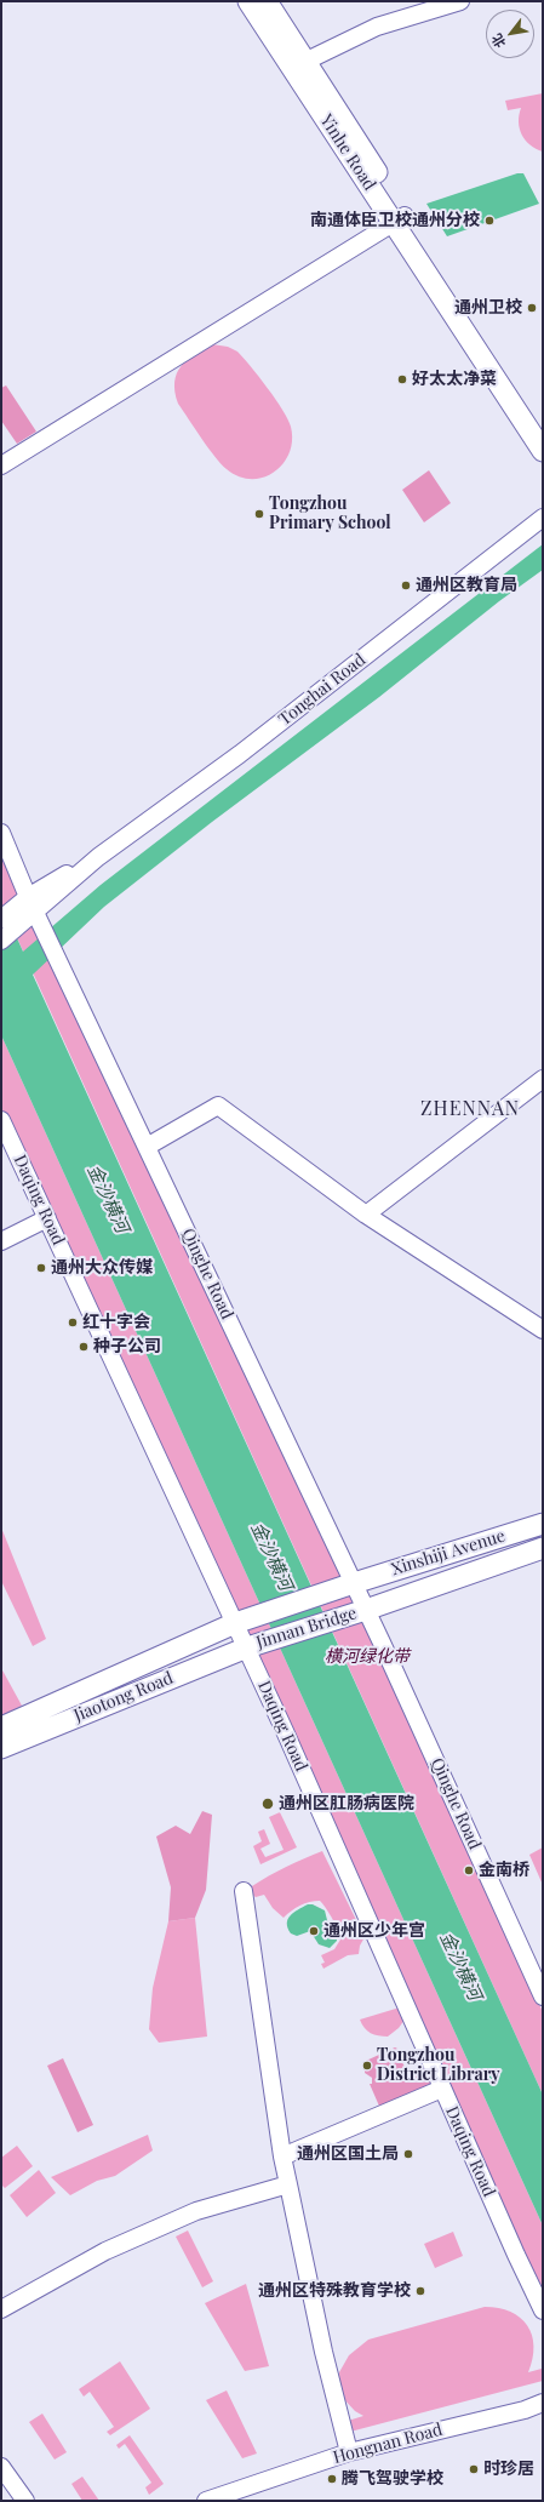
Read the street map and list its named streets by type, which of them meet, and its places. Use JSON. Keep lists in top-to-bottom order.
{
  "streets": {
    "main road": [
      "Yinhe Road",
      "Xinshiji Avenue",
      "Jinnan Bridge",
      "Jiaotong Road"
    ],
    "street": [
      "Tonghai Road",
      "Daqing Road",
      "Qinghe Road",
      "Hongnan Road"
    ]
  },
  "crossings": [
    ["Tonghai Road", "Qinghe Road"],
    ["Daqing Road", "Jinnan Bridge"],
    ["Daqing Road", "Jiaotong Road"],
    ["Qinghe Road", "Xinshiji Avenue"],
    ["Qinghe Road", "Jinnan Bridge"],
    ["Xinshiji Avenue", "Jinnan Bridge"],
    ["Jinnan Bridge", "Jiaotong Road"]
  ],
  "districts": ["ZHENNAN"],
  "water": ["金沙横河"],
  "parks": ["横河绿化带"],
  "places": [
    "南通体臣卫校通州分校",
    "通州卫校",
    "好太太净菜",
    "Tongzhou Primary School",
    "通州区教育局",
    "通州大众传媒",
    "红十字会",
    "种子公司",
    "通州区肛肠病医院",
    "金南桥",
    "通州区少年宫",
    "Tongzhou District Library",
    "通州区国土局",
    "通州区特殊教育学校",
    "时珍居",
    "腾飞驾驶学校"
  ],
  "north": "bottom left"
}
